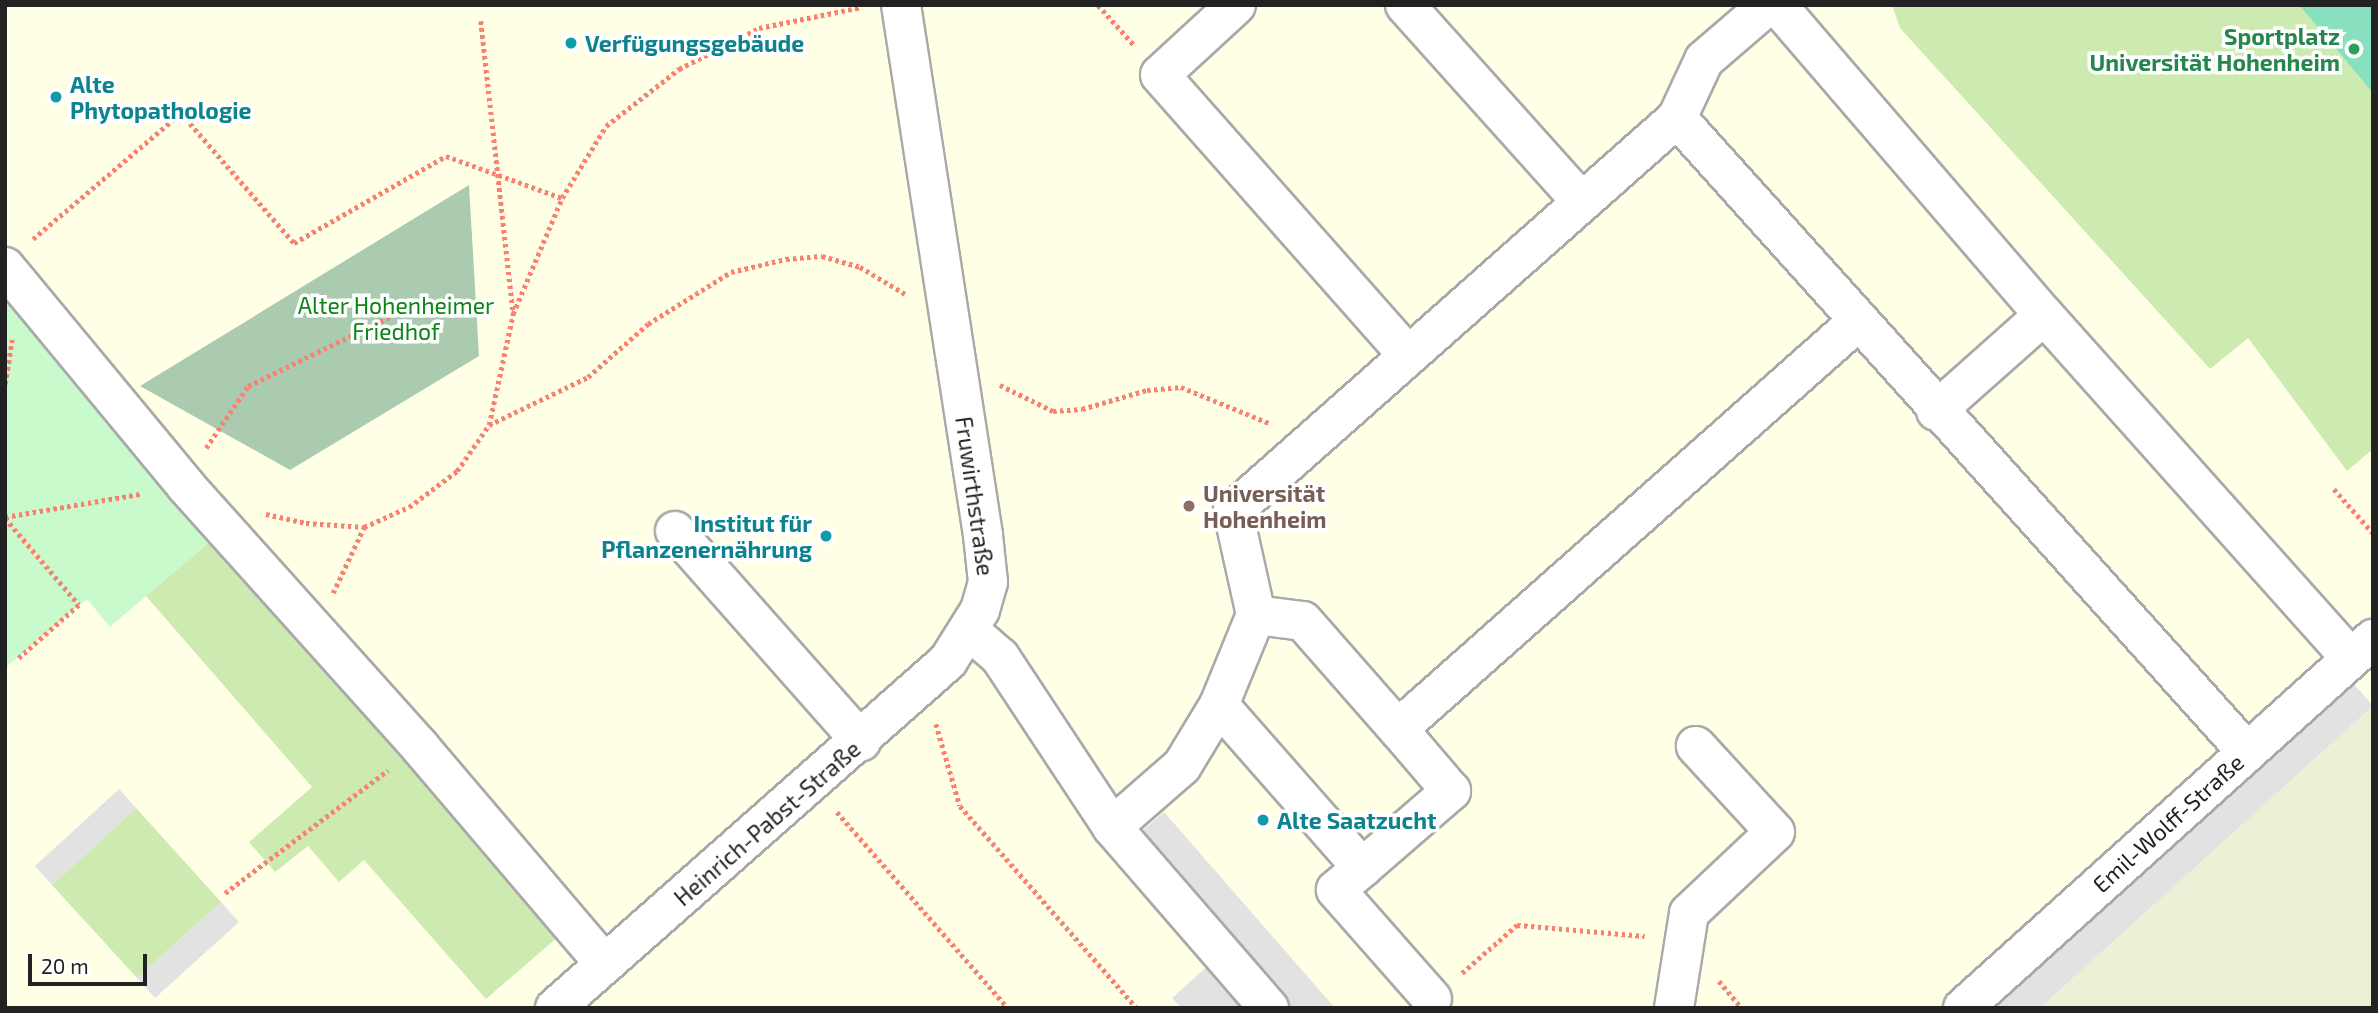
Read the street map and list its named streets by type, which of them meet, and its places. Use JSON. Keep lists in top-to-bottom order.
{
  "streets": {
    "street": ["Fruwirthstraße", "Heinrich-Pabst-Straße", "Emil-Wolff-Straße"]
  },
  "crossings": [
    ["Fruwirthstraße", "Heinrich-Pabst-Straße"]
  ],
  "parks": ["Alter Hohenheimer Friedhof"],
  "places": [
    "Verfügungsgebäude",
    "Sportplatz Universität Hohenheim",
    "Alte Phytopathologie",
    "Universität Hohenheim",
    "Institut für Pflanzenernährung",
    "Alte Saatzucht"
  ],
  "scale_bar": "20 m"
}
